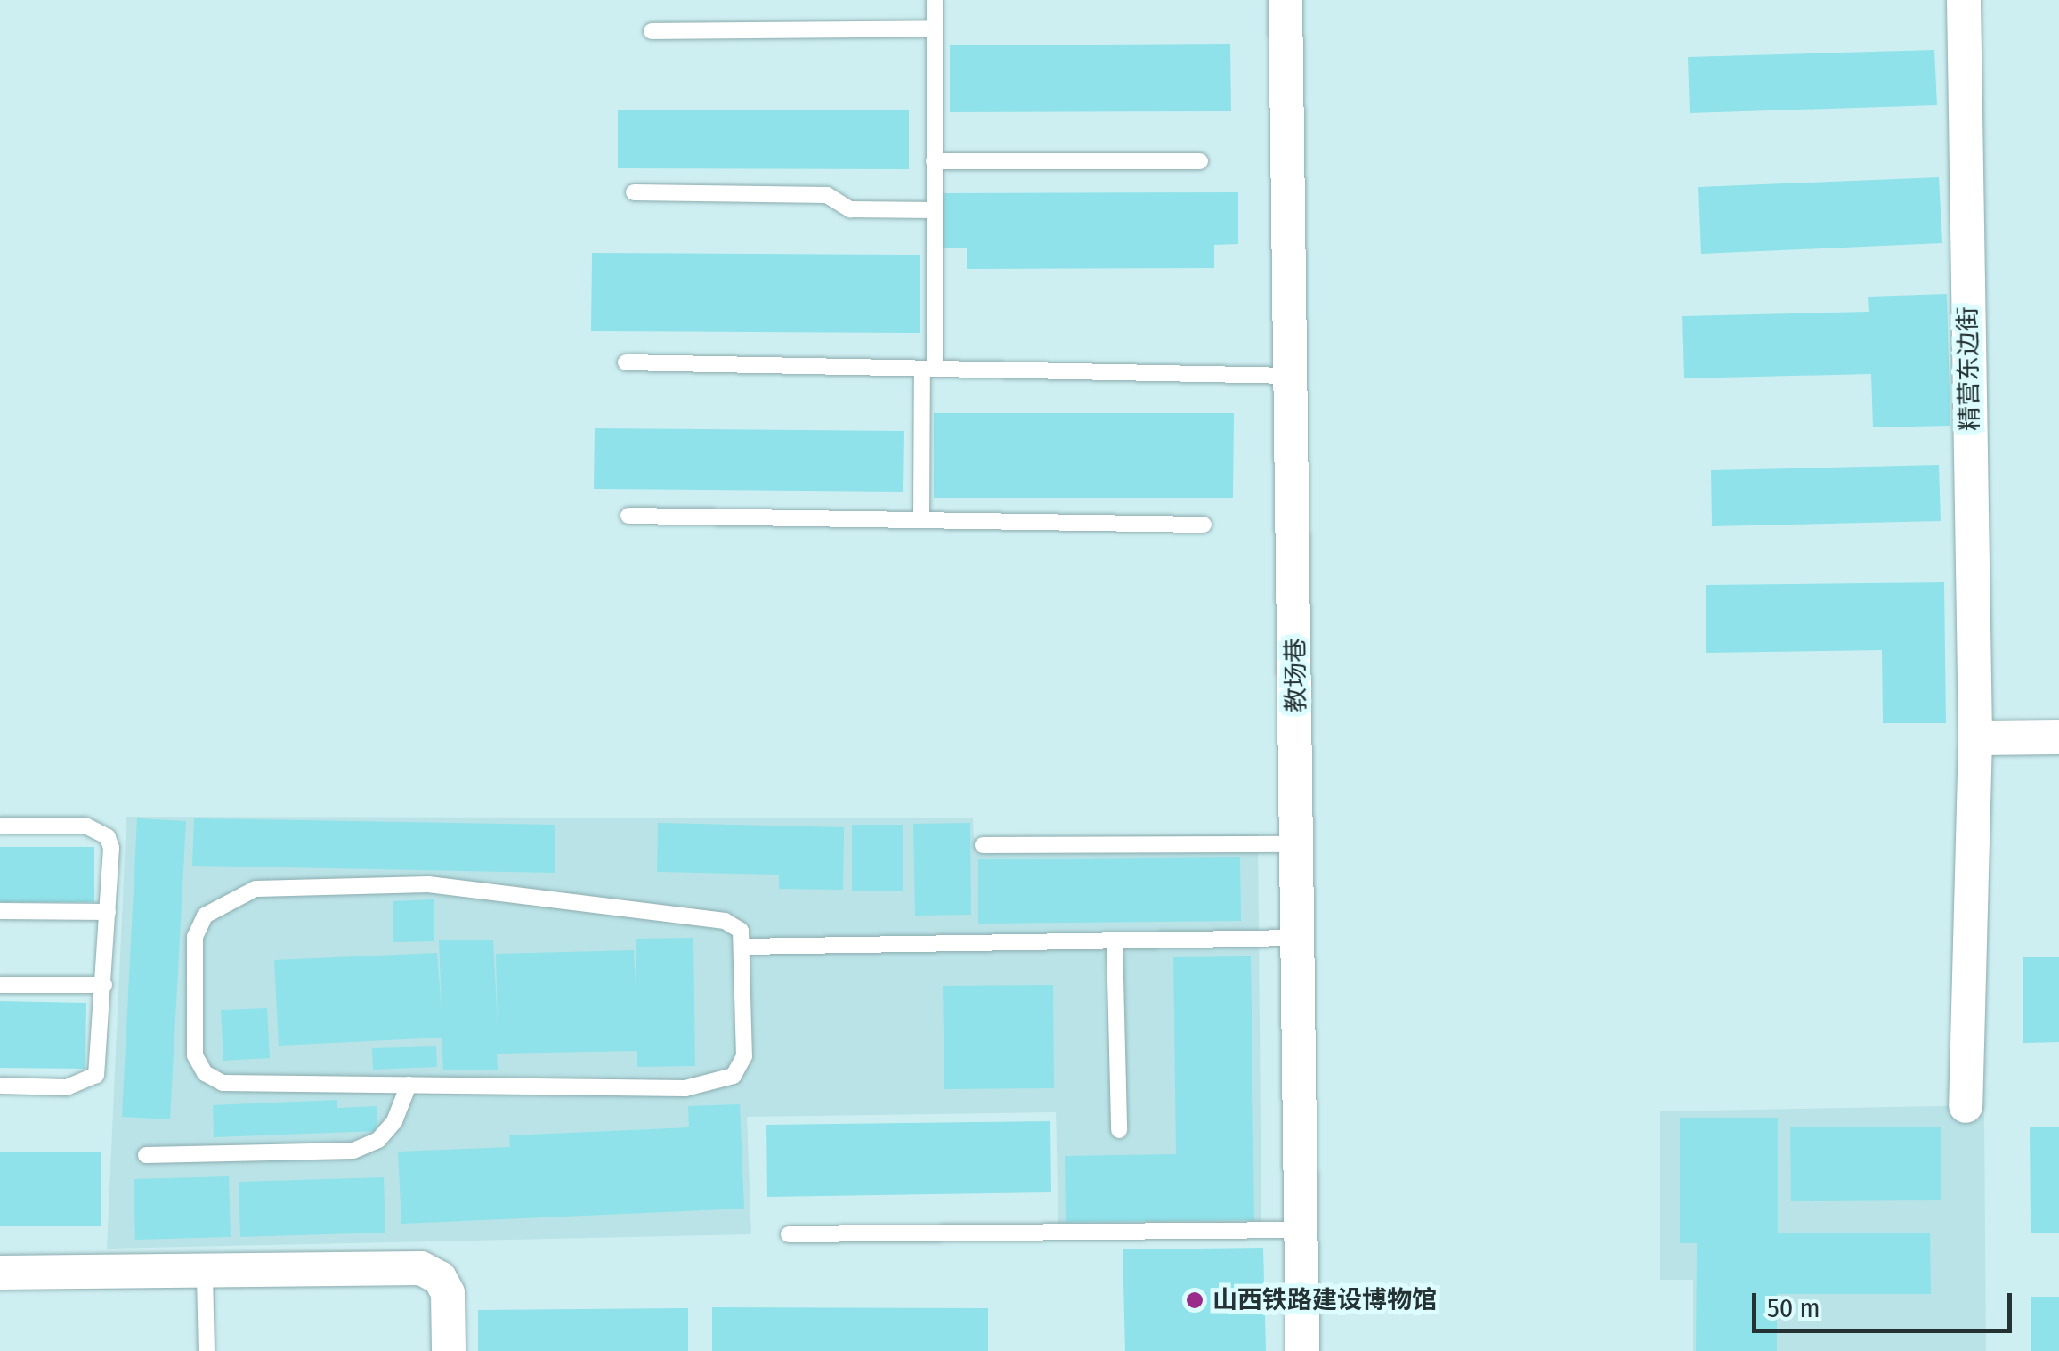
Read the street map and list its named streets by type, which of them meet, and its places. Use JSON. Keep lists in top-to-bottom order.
{
  "streets": {
    "street": ["精营东边街", "教场巷"]
  },
  "places": ["山西铁路建设博物馆"],
  "scale_bar": "50 m"
}
